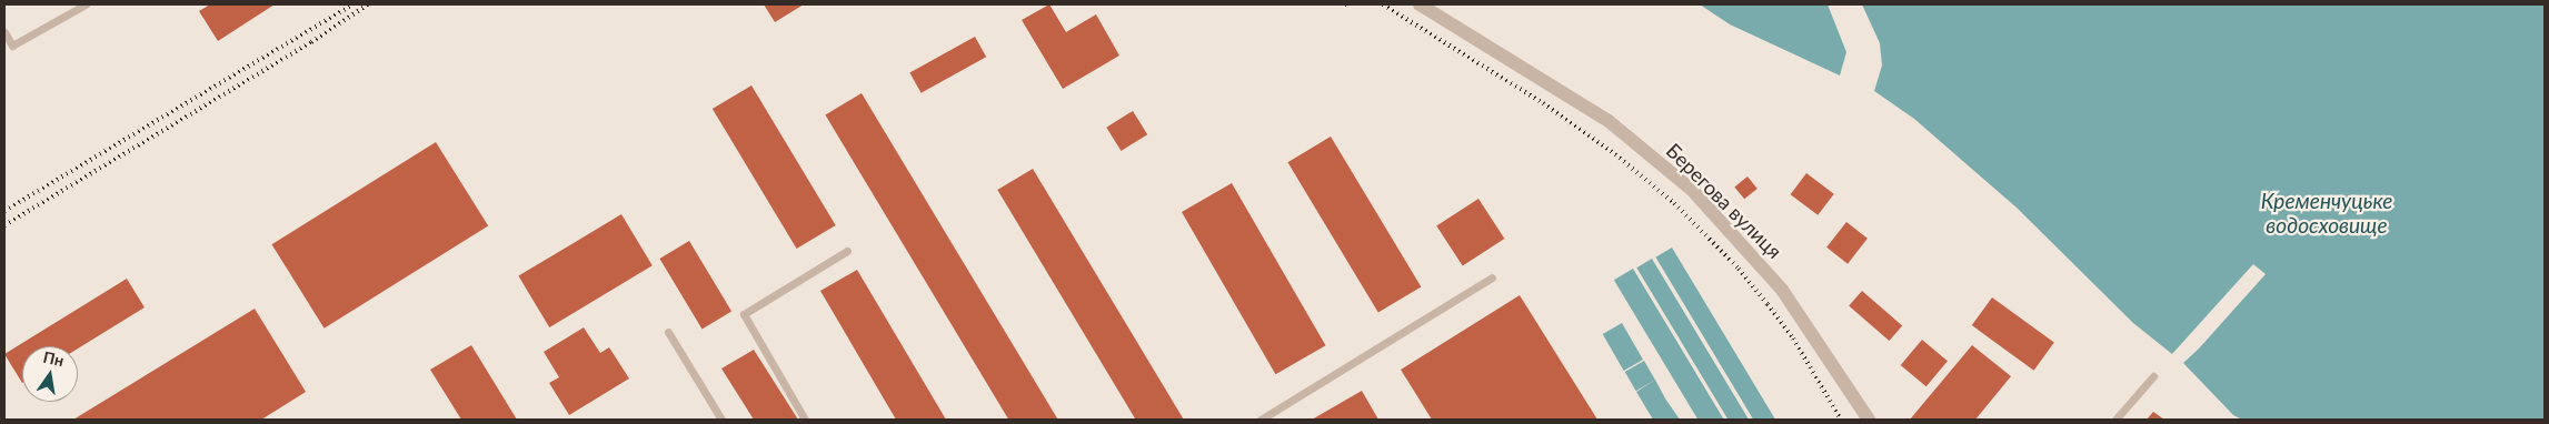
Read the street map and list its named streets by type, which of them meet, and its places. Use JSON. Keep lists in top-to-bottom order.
{
  "streets": {
    "street": ["Берегова вулиця"]
  },
  "water": ["Кременчуцьке водосховище"],
  "north": "top"
}
